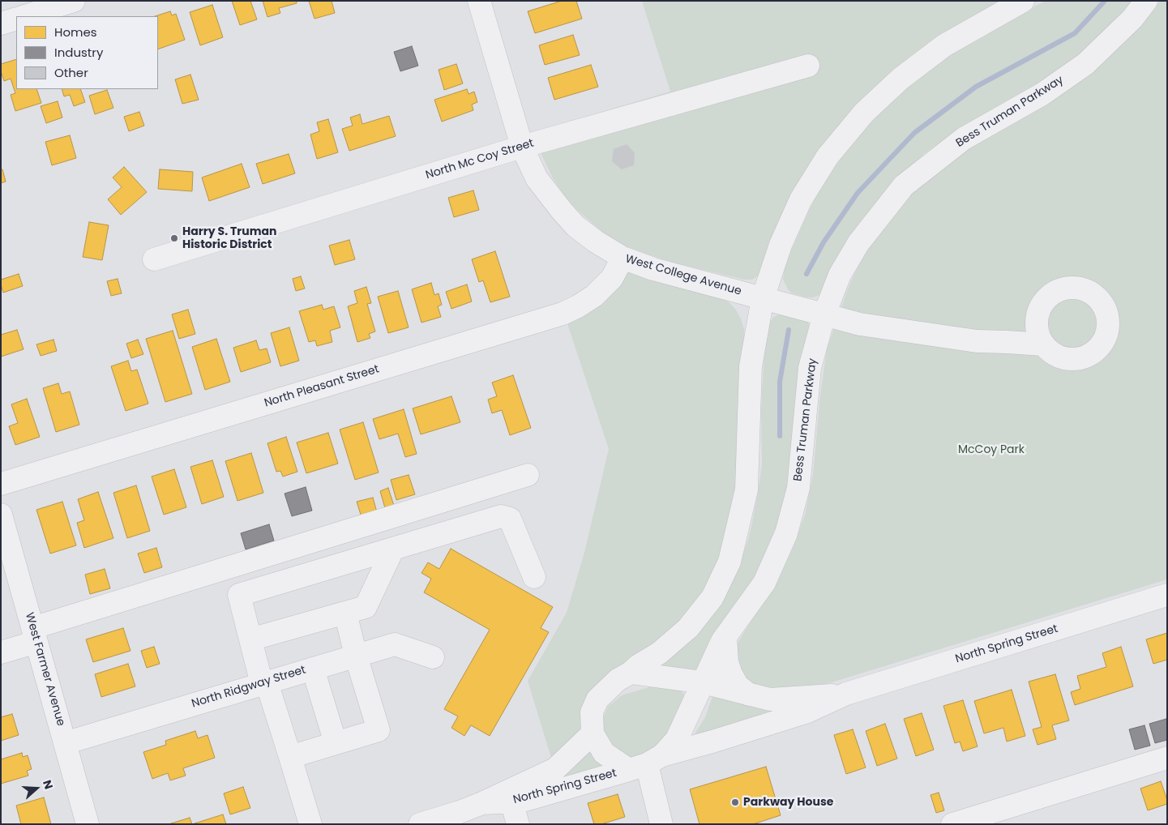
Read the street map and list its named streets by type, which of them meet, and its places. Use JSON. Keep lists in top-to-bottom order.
{
  "streets": {
    "street": [
      "Bess Truman Parkway",
      "North Mc Coy Street",
      "West College Avenue",
      "North Pleasant Street",
      "North Spring Street",
      "West Farmer Avenue",
      "North Ridgway Street"
    ]
  },
  "crossings": [
    ["Bess Truman Parkway", "West College Avenue"],
    ["Bess Truman Parkway", "North Spring Street"],
    ["North Mc Coy Street", "West College Avenue"],
    ["West College Avenue", "North Pleasant Street"],
    ["West Farmer Avenue", "North Ridgway Street"]
  ],
  "parks": ["McCoy Park"],
  "places": ["Harry S. Truman Historic District", "Parkway House"],
  "legend": ["Homes", "Industry", "Other"],
  "north": "right"
}
